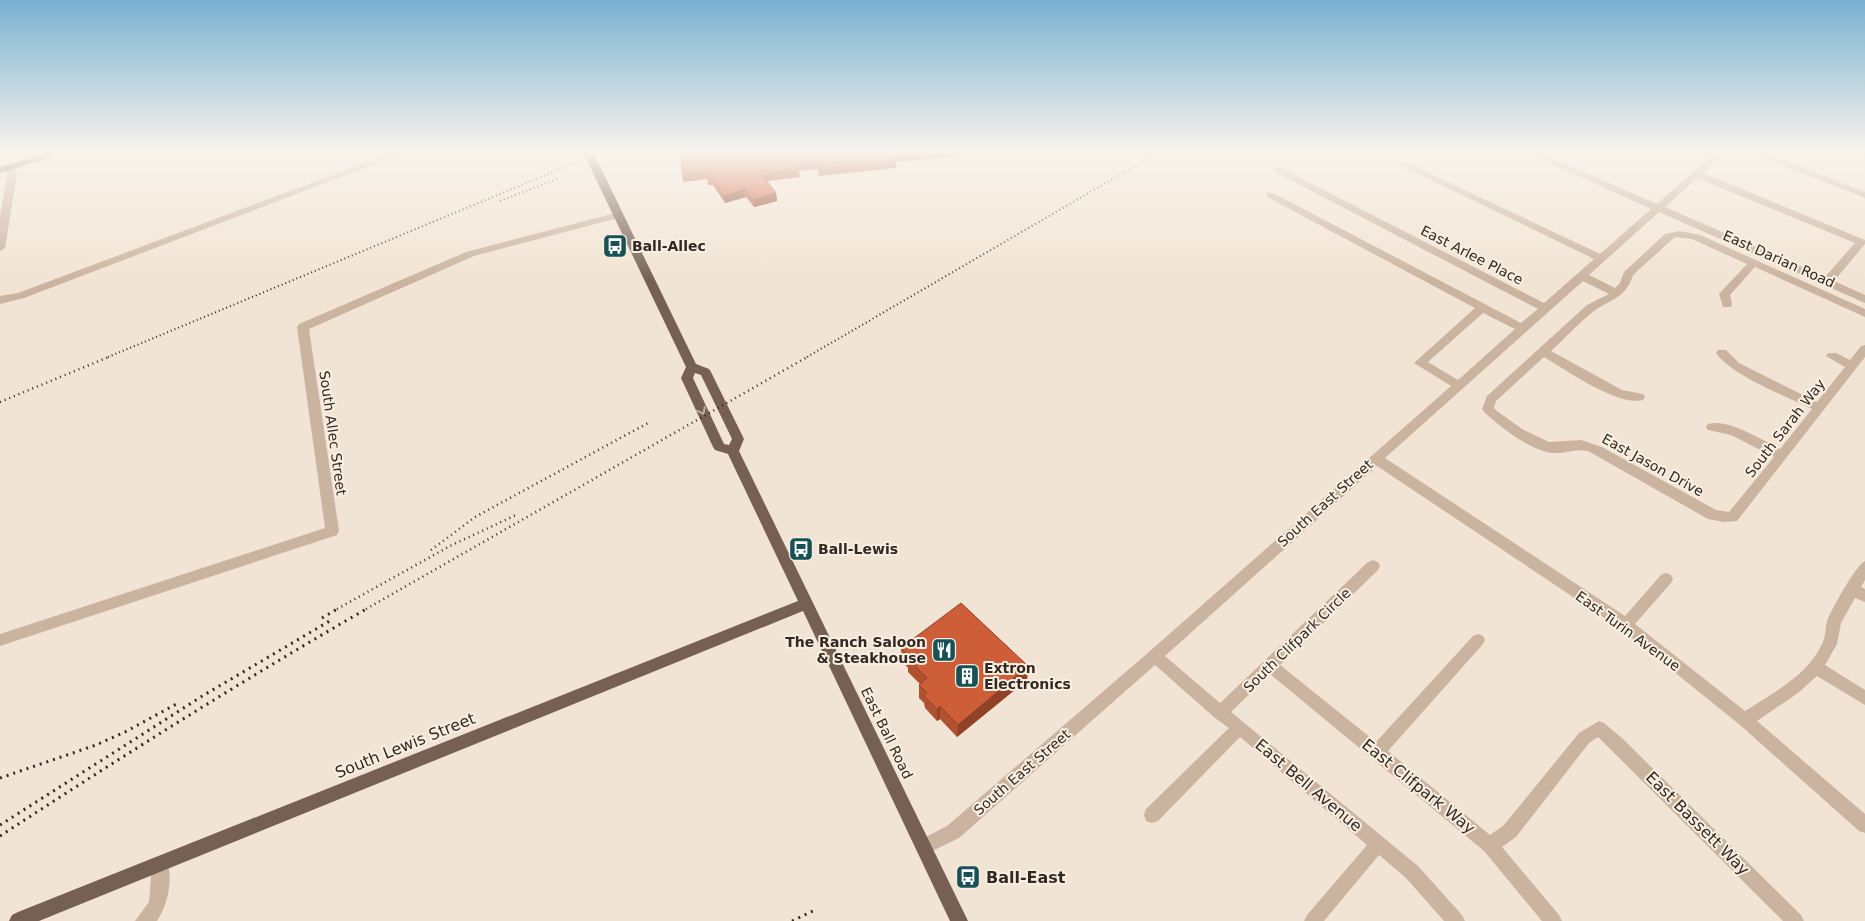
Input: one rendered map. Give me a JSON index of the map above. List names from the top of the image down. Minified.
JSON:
{"streets":{"main road":["East Ball Road","South Lewis Street"],"street":["East Arlee Place","East Darian Road","South Sarah Way","South Allec Street","East Jason Drive","South East Street","East Turin Avenue","South Clifpark Circle","East Bell Avenue","East Clifpark Way","East Bassett Way"]},"crossings":[["East Arlee Place","South East Street"],["South Sarah Way","East Jason Drive"],["South Allec Street","East Ball Road"],["South East Street","East Turin Avenue"],["South East Street","East Ball Road"],["South East Street","East Bell Avenue"],["South Clifpark Circle","East Bell Avenue"],["South Clifpark Circle","East Clifpark Way"],["East Ball Road","South Lewis Street"],["East Clifpark Way","East Bassett Way"]],"places":{"bus stop":["Ball-Allec","Ball-Lewis","Ball-East"],"restaurant":["The Ranch Saloon & Steakhouse"],"building":["Extron Electronics"]}}
